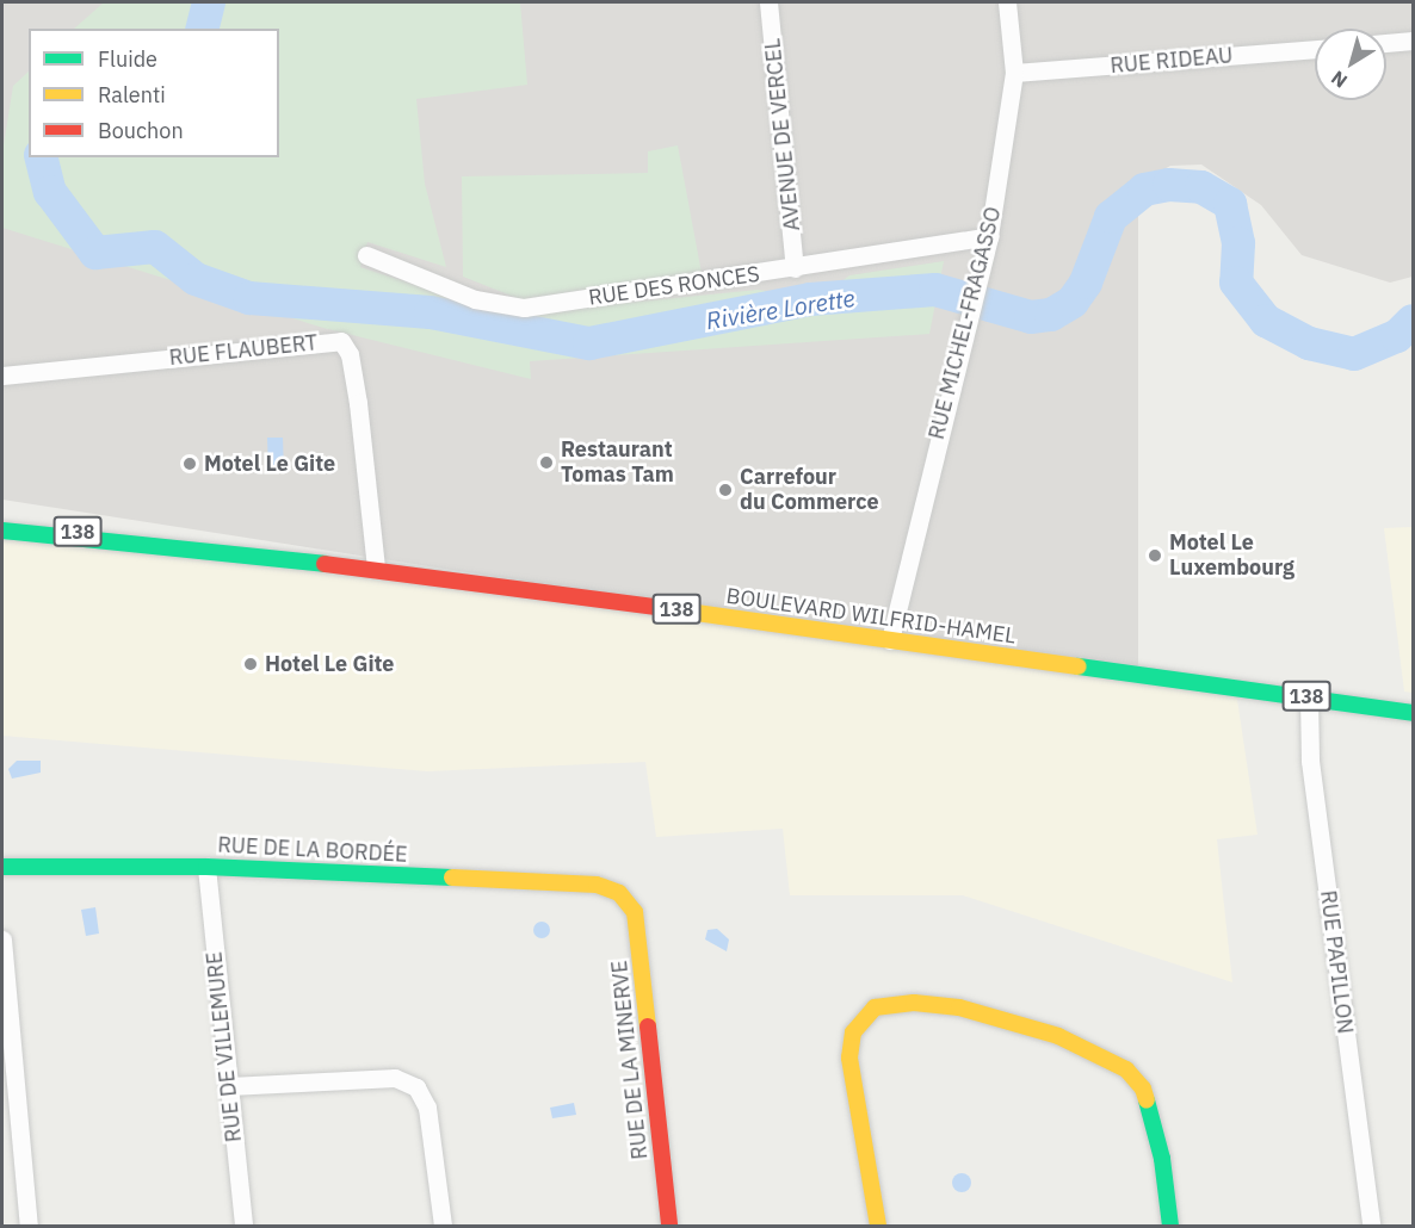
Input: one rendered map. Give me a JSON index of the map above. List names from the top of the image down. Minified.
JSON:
{"streets":{"street":["RUE RIDEAU","AVENUE DE VERCEL","RUE DES RONCES","RUE MICHEL-FRAGASSO","RUE FLAUBERT","138","BOULEVARD WILFRID-HAMEL","RUE DE LA BORDÉE","RUE PAPILLON","RUE DE VILLEMURE","RUE DE LA MINERVE"]},"crossings":[["RUE RIDEAU","RUE MICHEL-FRAGASSO"],["AVENUE DE VERCEL","RUE DES RONCES"],["RUE DES RONCES","RUE MICHEL-FRAGASSO"],["RUE MICHEL-FRAGASSO","BOULEVARD WILFRID-HAMEL"],["RUE FLAUBERT","BOULEVARD WILFRID-HAMEL"],["BOULEVARD WILFRID-HAMEL","RUE PAPILLON"],["RUE DE LA BORDÉE","RUE DE VILLEMURE"],["RUE DE LA BORDÉE","RUE DE LA MINERVE"]],"water":["Rivière Lorette"],"places":["Restaurant Tomas Tam","Motel Le Gite","Carrefour du Commerce","Motel Le Luxembourg","Hotel Le Gite"],"legend":["Fluide","Ralenti","Bouchon"],"north":"bottom left"}
